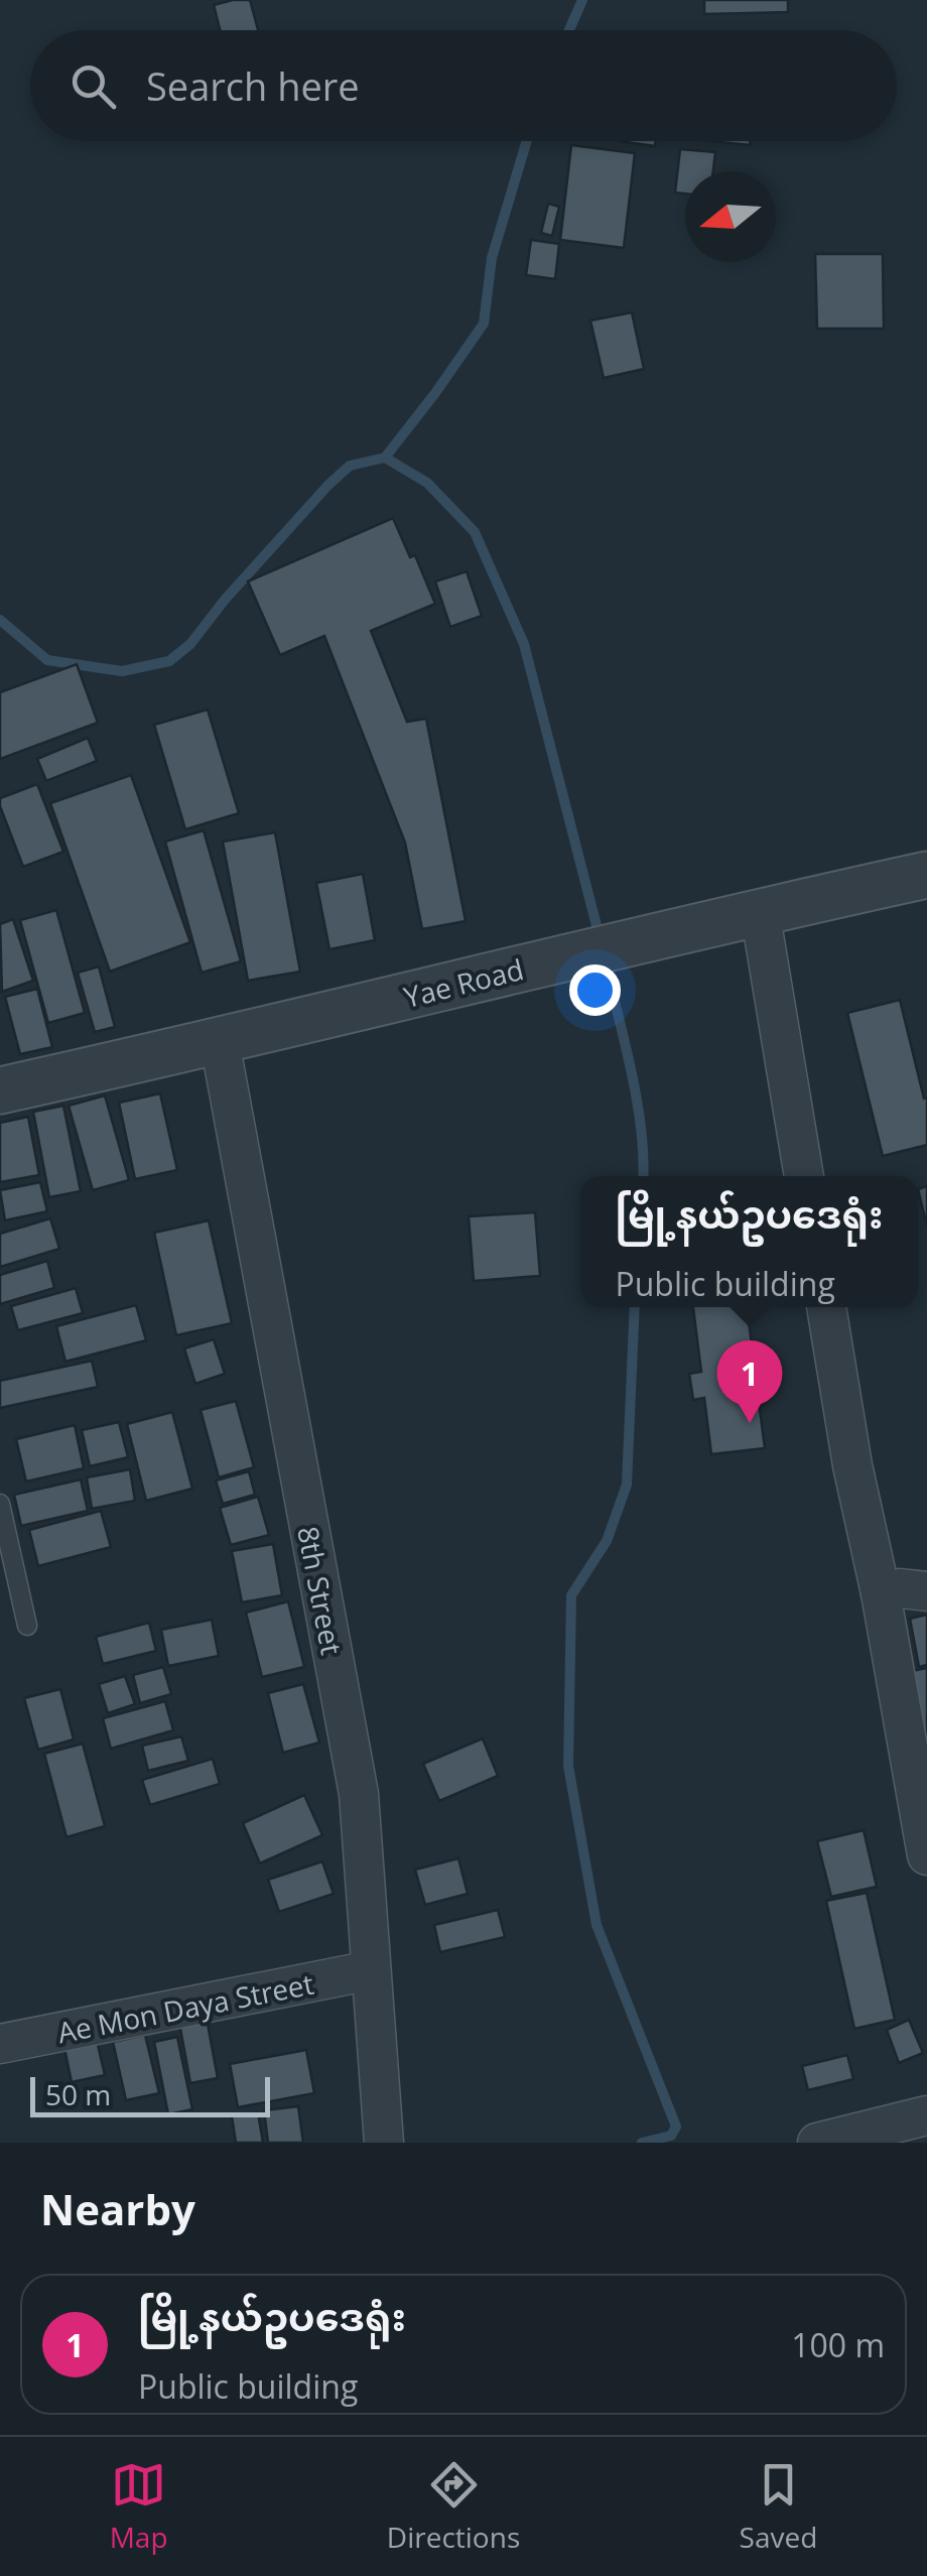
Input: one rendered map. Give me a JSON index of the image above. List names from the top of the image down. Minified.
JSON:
{"streets":{"street":["Yae Road","8th Street","Ae Mon Daya Street"]},"crossings":[["Yae Road","8th Street"],["8th Street","Ae Mon Daya Street"]],"scale_bar":"50 m","north":"left","page":{"search":"Search here","popup":["မြို့နယ်ဥပဒေရုံး","Public building"],"pins":"1","scale":"50 m","heading":"Nearby","list":[{"mark":"1","name":"မြို့နယ်ဥပဒေရုံး","note":"Public building","value":"100 m"}],"nav":["Map","Directions","Saved"]}}
